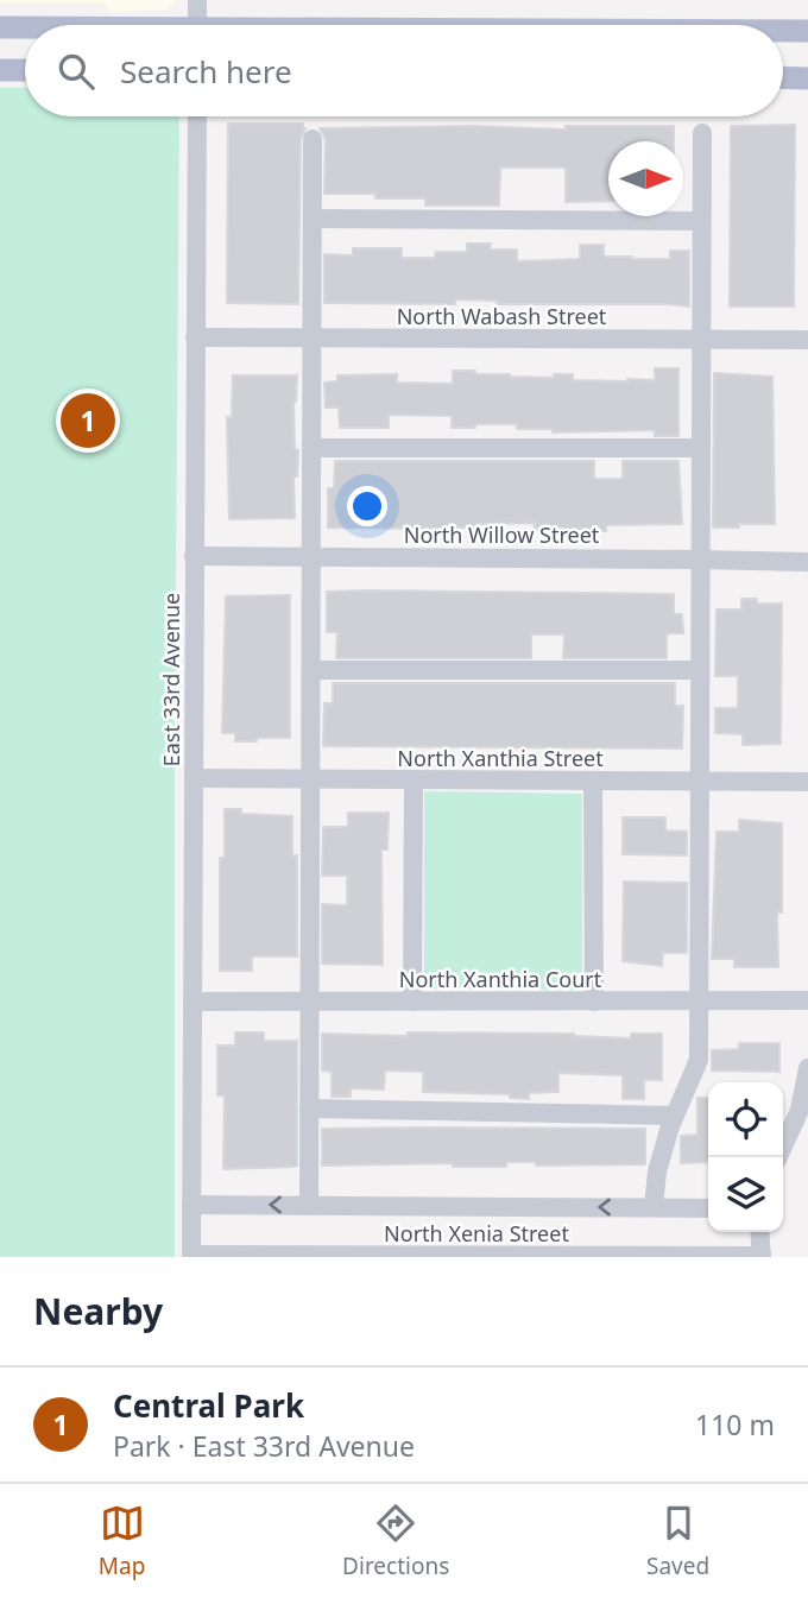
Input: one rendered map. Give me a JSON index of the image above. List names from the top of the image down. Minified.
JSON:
{"streets":{"street":["North Wabash Street","North Willow Street","East 33rd Avenue","North Xanthia Street","North Xanthia Court","North Xenia Street"]},"crossings":[["North Wabash Street","East 33rd Avenue"],["North Willow Street","East 33rd Avenue"],["East 33rd Avenue","North Xanthia Street"],["East 33rd Avenue","North Xanthia Court"],["East 33rd Avenue","North Xenia Street"]],"north":"right","page":{"search":"Search here","pins":"1","heading":"Nearby","list":[{"mark":"1","name":"Central Park","note":"Park · East 33rd Avenue","value":"110 m"}],"nav":["Map","Directions","Saved"]}}
